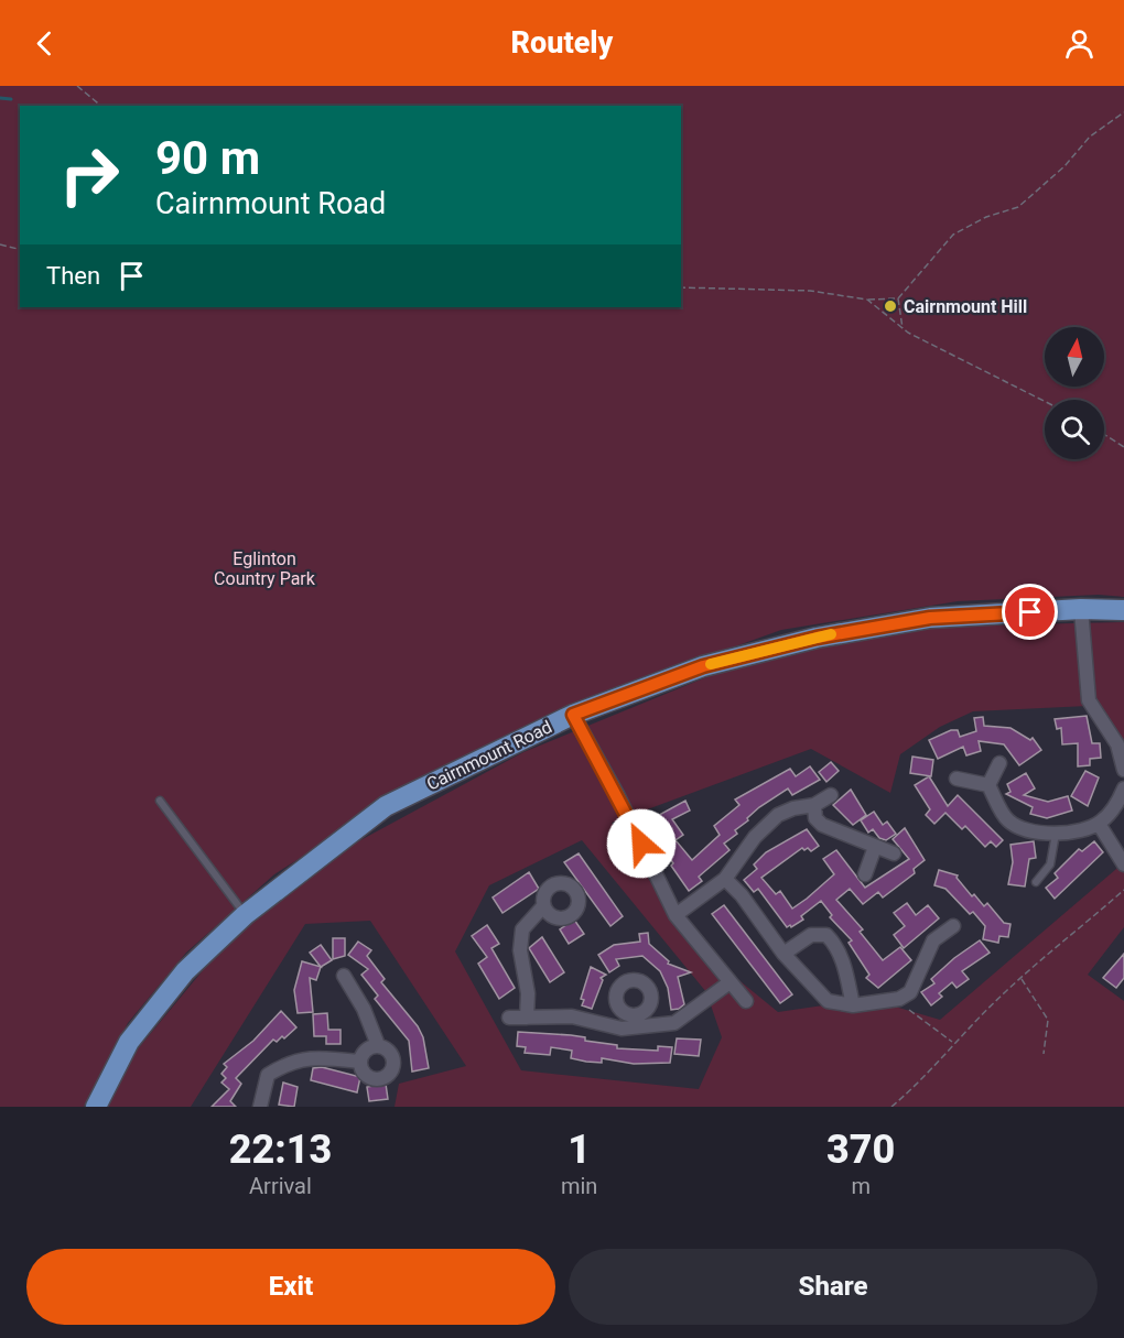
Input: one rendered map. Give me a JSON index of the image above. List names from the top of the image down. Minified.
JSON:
{"streets":{"main road":["Cairnmount Road"]},"parks":["Eglinton Country Park"],"places":["Cairnmount Hill"],"north":"top","page":{"header":"Routely","turn":["90 m","Cairnmount Road"],"then":"Then","eta":["22:13","Arrival","1","min","370","m"],"buttons":["Exit","Share"]}}
